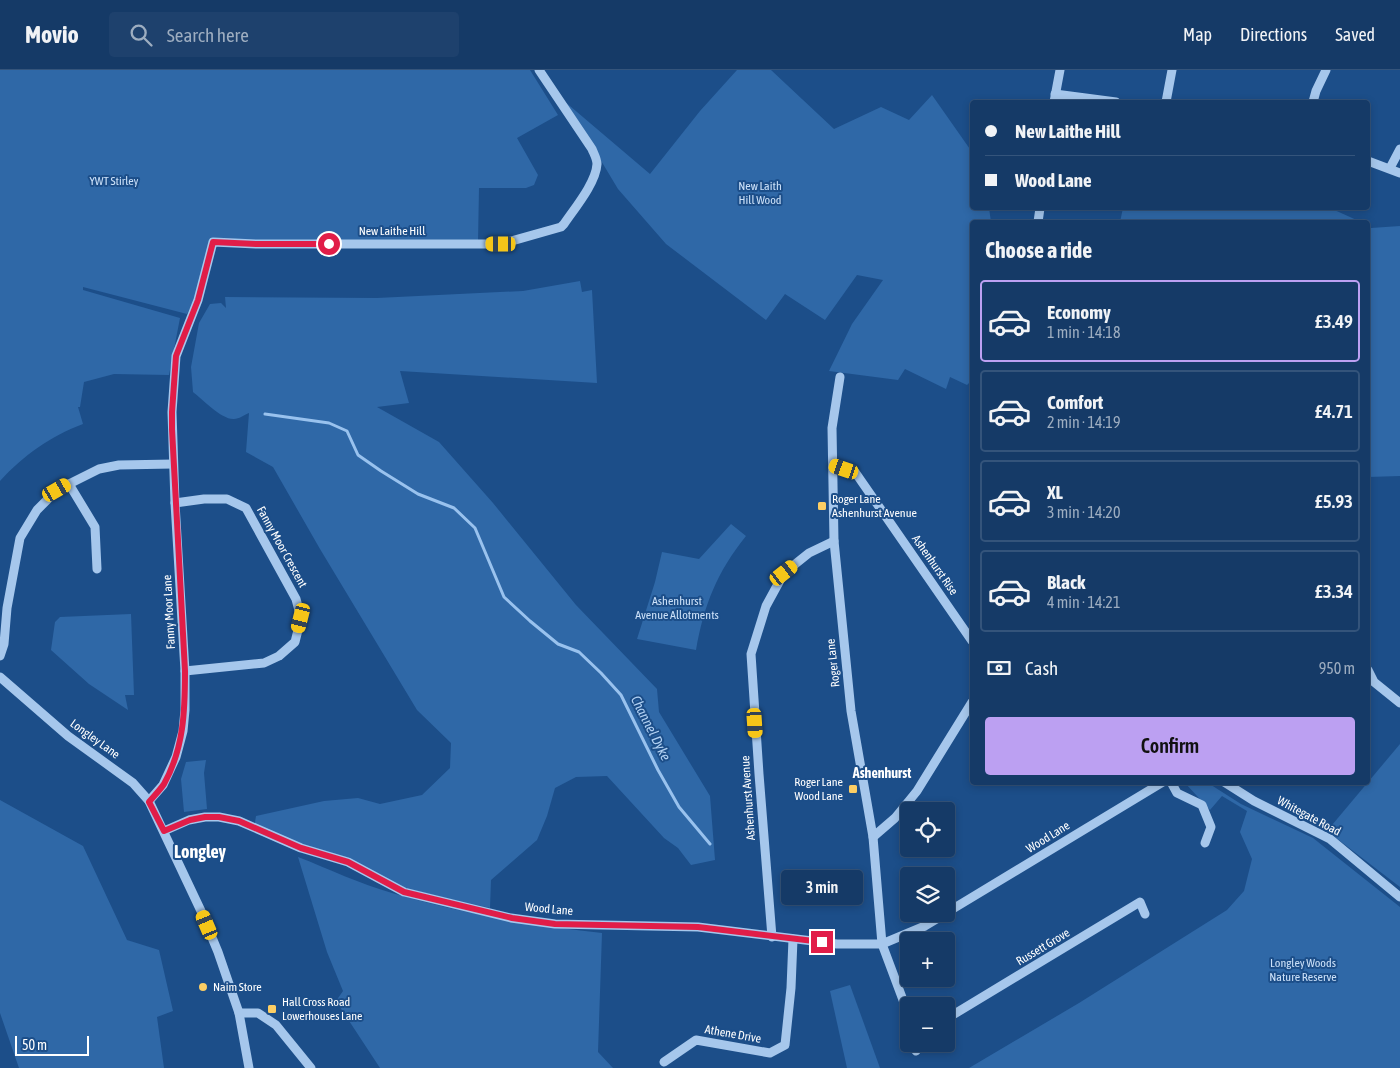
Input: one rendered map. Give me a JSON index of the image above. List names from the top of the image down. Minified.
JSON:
{"streets":{"street":["New Laithe Hill","Fanny Moor Crescent","Ashenhurst Rise","Fanny Moor Lane","Roger Lane","Longley Lane","Ashenhurst Avenue","Whitegate Road","Wood Lane","Russett Grove","Athene Drive"]},"crossings":[["New Laithe Hill","Fanny Moor Lane"],["Fanny Moor Crescent","Fanny Moor Lane"],["Ashenhurst Rise","Roger Lane"],["Fanny Moor Lane","Longley Lane"],["Roger Lane","Ashenhurst Avenue"],["Roger Lane","Wood Lane"],["Longley Lane","Wood Lane"],["Ashenhurst Avenue","Wood Lane"],["Wood Lane","Athene Drive"]],"districts":["Ashenhurst","Longley"],"water":["Channel Dyke"],"parks":["YWT Stirley","New Laith Hill Wood","Ashenhurst Avenue Allotments","Longley Woods Nature Reserve"],"places":{"transit":["Roger Lane Ashenhurst Avenue","Roger Lane Wood Lane","Hall Cross Road Lowerhouses Lane"],"other":["Naim Store"]},"scale_bar":"50 m","page":{"header":"Movio","search":"Search here","nav":["Map","Directions","Saved"],"banner":["New Laithe Hill","Wood Lane"],"heading":"Choose a ride","list":[{"name":"Economy","note":"1 min · 14:18","value":"£3.49"},{"name":"Comfort","note":"2 min · 14:19","value":"£4.71"},{"name":"XL","note":"3 min · 14:20","value":"£5.93"},{"name":"Black","note":"4 min · 14:21","value":"£3.34"}],"pay":["Cash","950 m"],"buttons":"Confirm","map_buttons":["+","−"],"bubble":"3 min","scale":"50 m"}}
